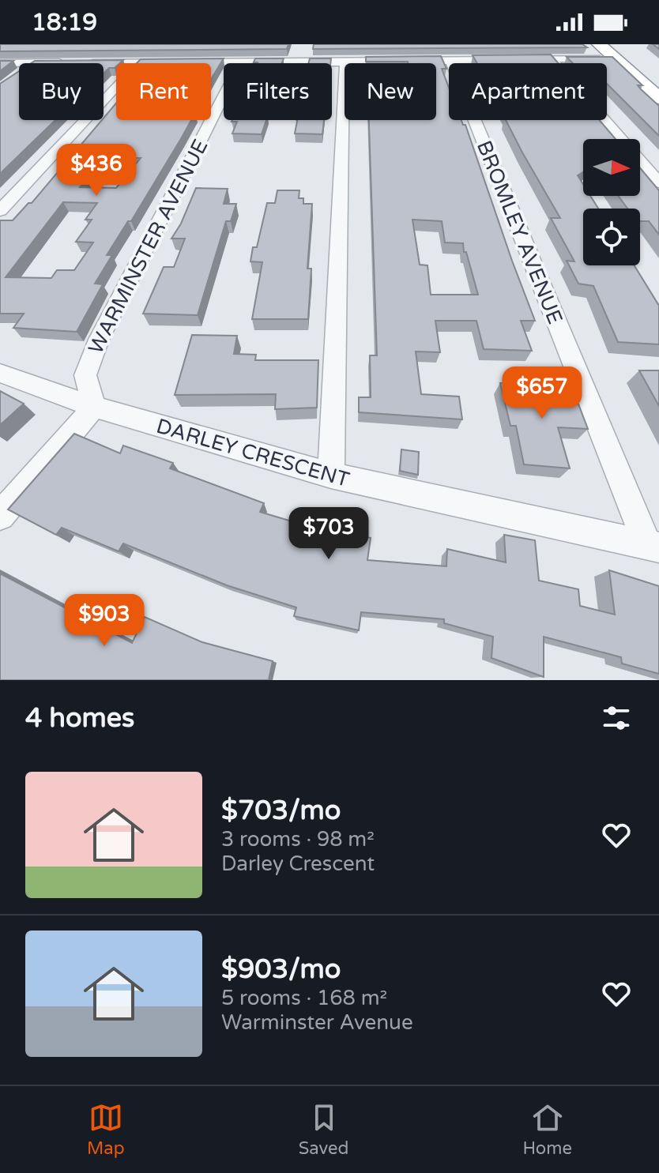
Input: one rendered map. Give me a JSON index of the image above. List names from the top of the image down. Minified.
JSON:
{"streets":{"street":["BROMLEY AVENUE","WARMINSTER AVENUE","DARLEY CRESCENT"]},"crossings":[["BROMLEY AVENUE","DARLEY CRESCENT"],["WARMINSTER AVENUE","DARLEY CRESCENT"]],"north":"right","page":{"status":"18:19","chip":["Buy","Rent","Filters","New","Apartment"],"price":["$436","$657","$703","$903"],"heading":"4 homes","list":[{"name":"$703/mo","note":"3 rooms · 98 m² · Darley Crescent"},{"name":"$903/mo","note":"5 rooms · 168 m² · Warminster Avenue"}],"tabs":["Map","Saved","Home"]}}
